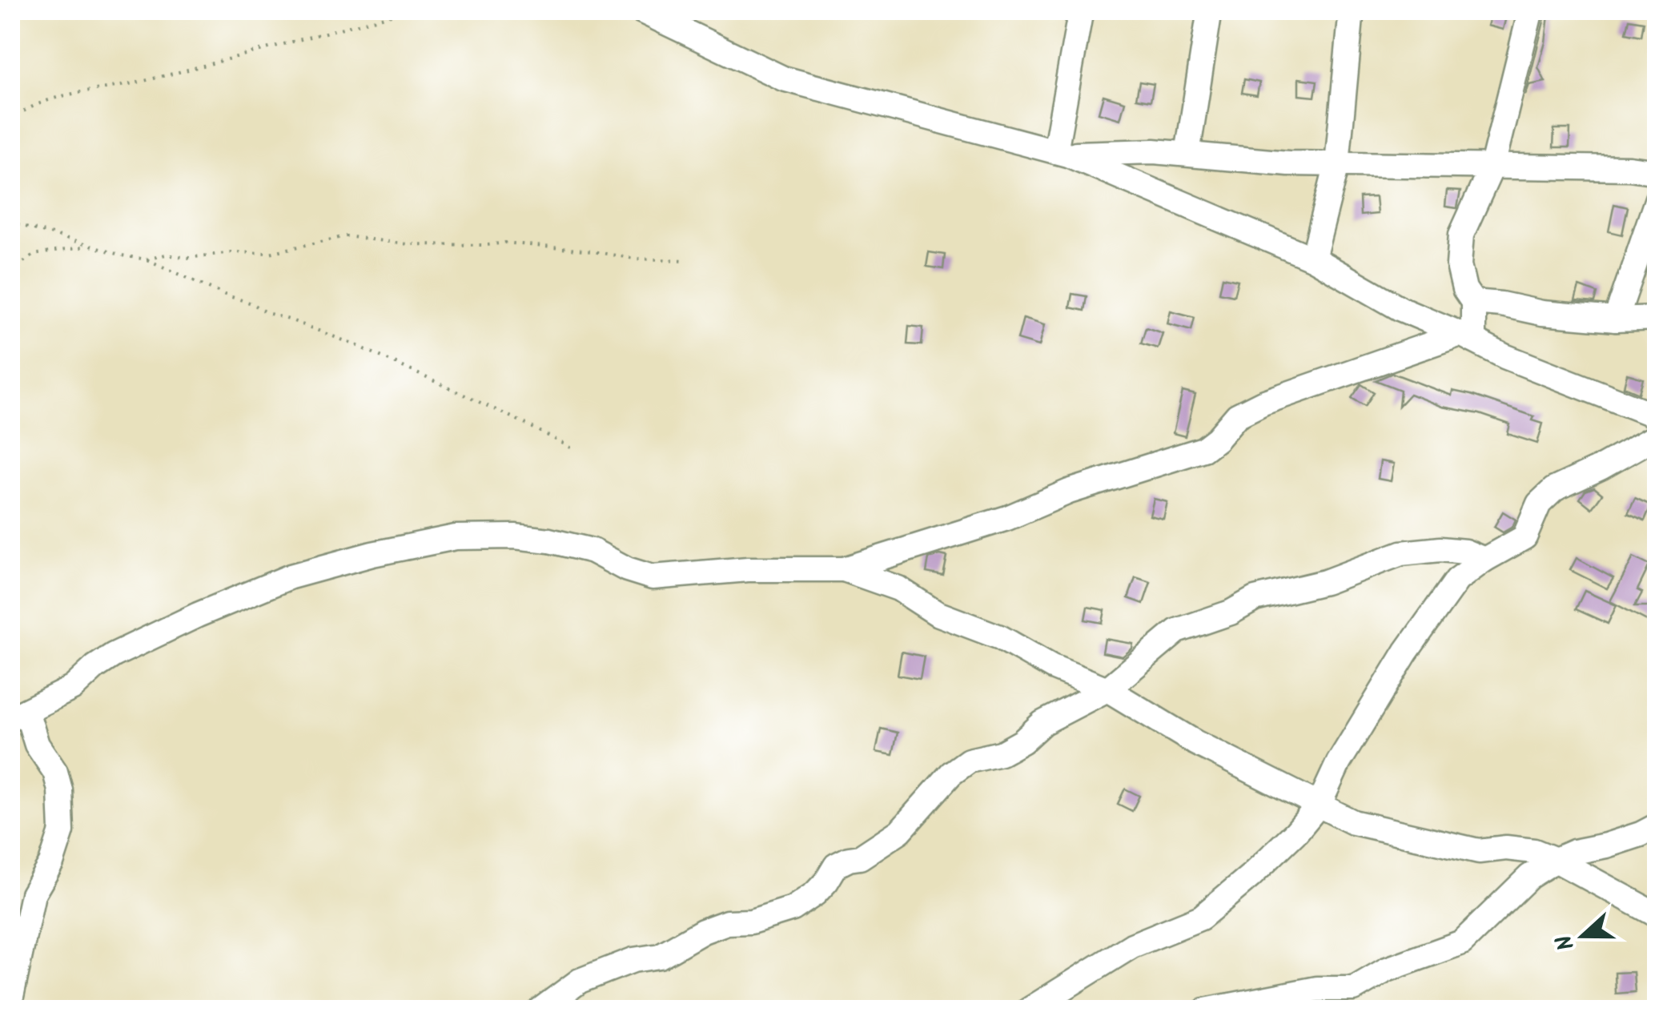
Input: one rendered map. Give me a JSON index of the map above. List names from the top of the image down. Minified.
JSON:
{"north":"left"}
